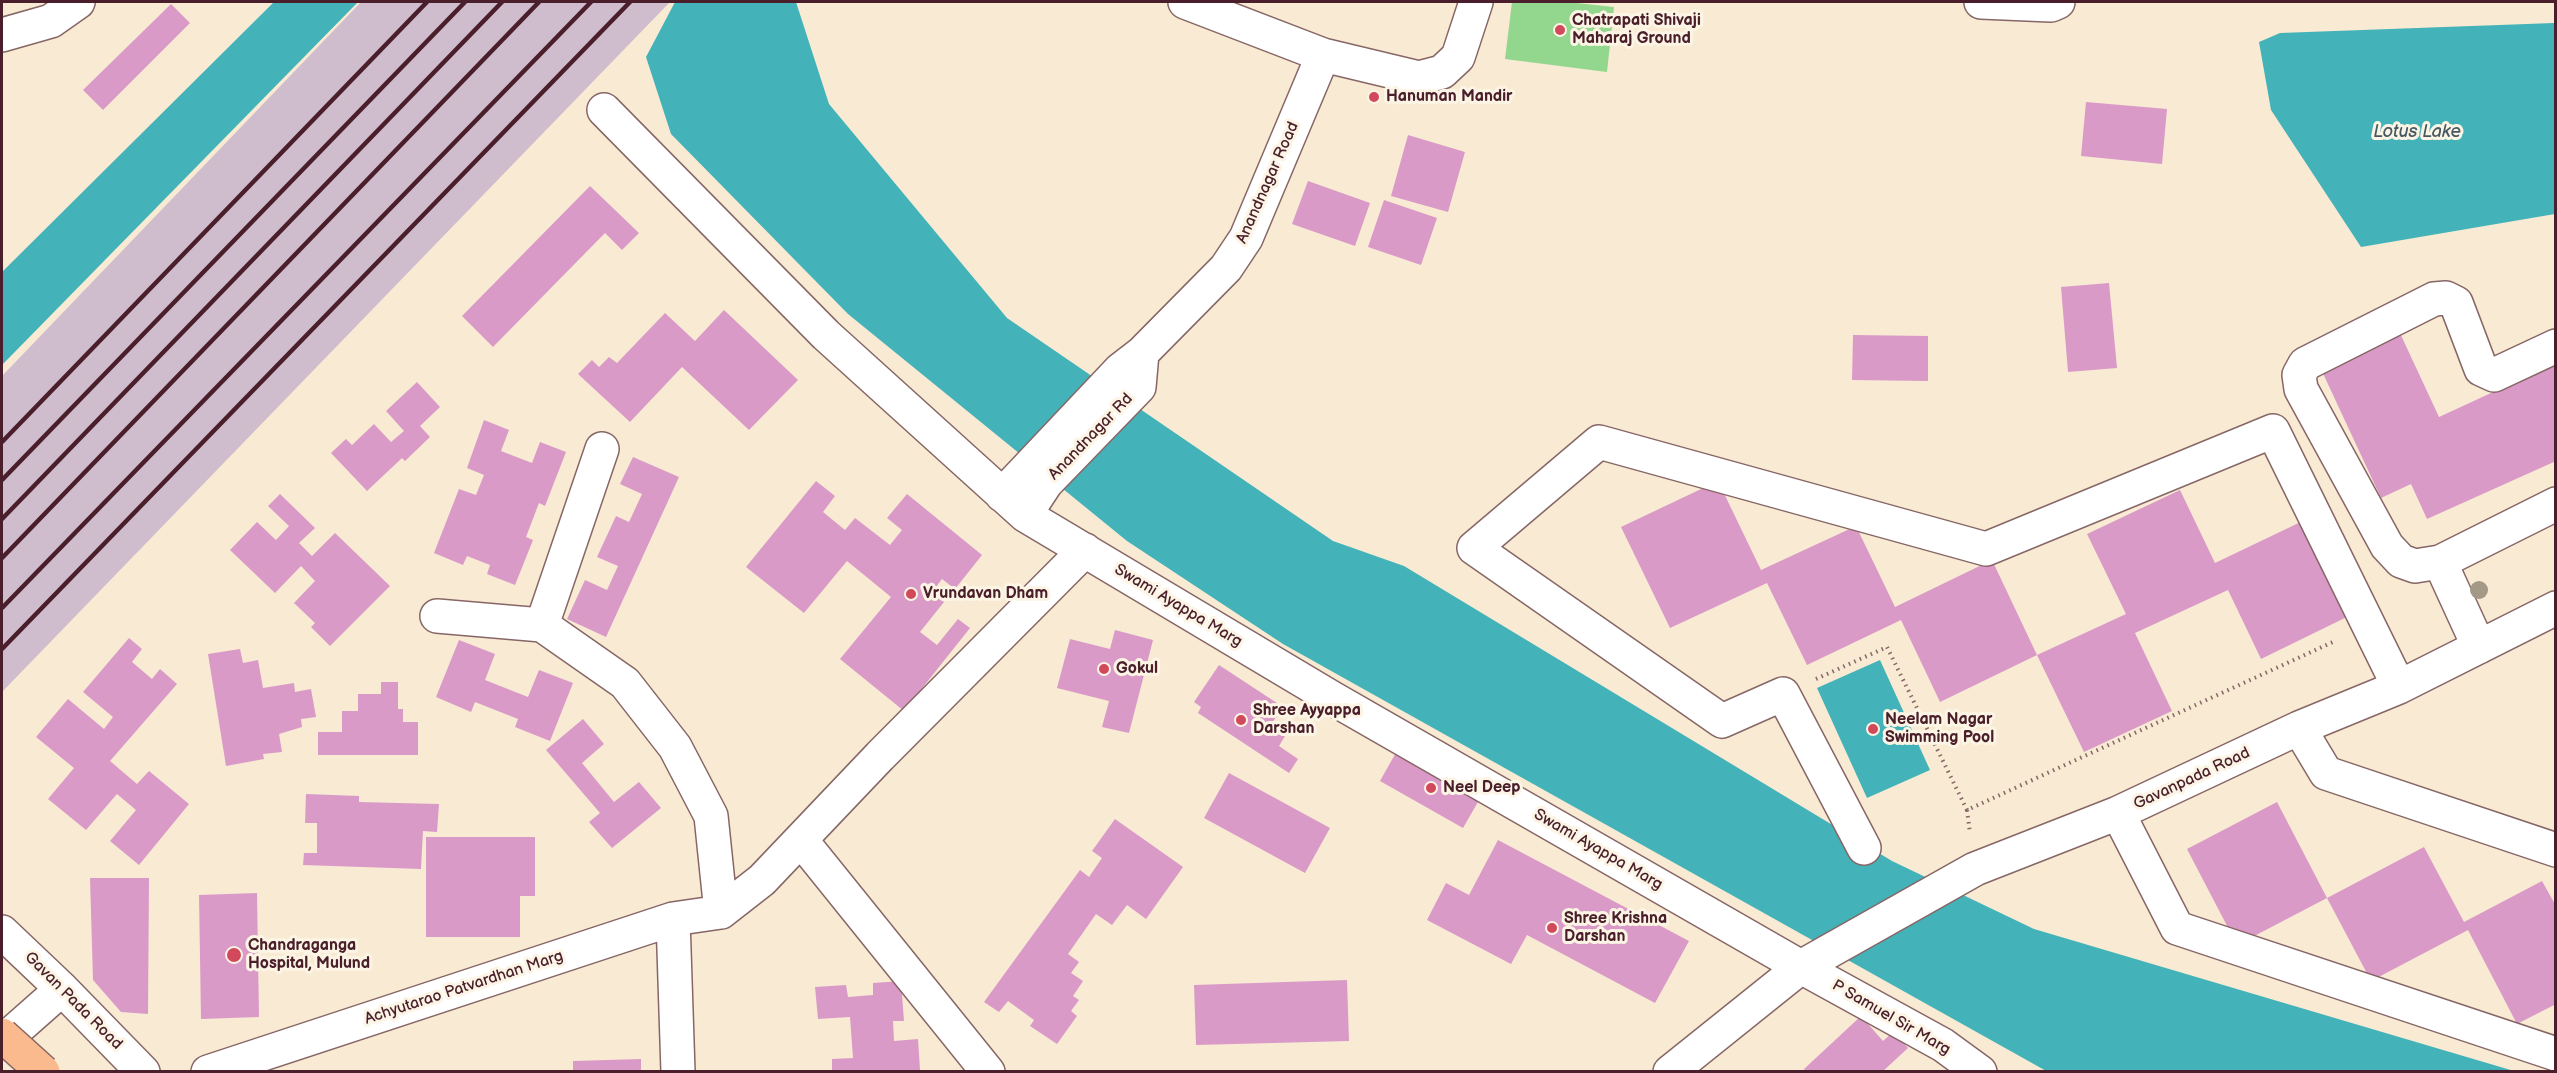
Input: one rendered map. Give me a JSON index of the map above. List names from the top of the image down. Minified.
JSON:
{"streets":{"street":["Anandnagar Road","Anandnagar Rd","Swami Ayappa Marg","Gavanpada Road","Achyutarao Patvardhan Marg","Gavan Pada Road","P Samuel Sir Marg"]},"crossings":[["Anandnagar Road","Anandnagar Rd"],["Anandnagar Rd","Swami Ayappa Marg"],["Swami Ayappa Marg","Gavanpada Road"],["Swami Ayappa Marg","P Samuel Sir Marg"],["Gavanpada Road","P Samuel Sir Marg"]],"water":["Lotus Lake"],"places":["Chatrapati Shivaji Maharaj Ground","Hanuman Mandir","Vrundavan Dham","Gokul","Shree Ayyappa Darshan","Neelam Nagar Swimming Pool","Neel Deep","Shree Krishna Darshan","Chandraganga Hospital, Mulund"]}
